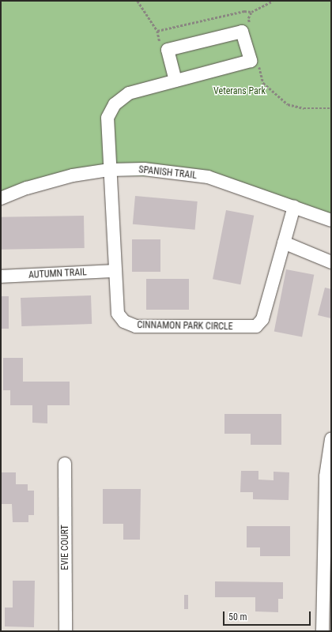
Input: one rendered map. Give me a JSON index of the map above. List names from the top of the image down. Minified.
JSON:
{"streets":{"street":["SPANISH TRAIL","AUTUMN TRAIL","CINNAMON PARK CIRCLE","EVIE COURT"]},"crossings":[["SPANISH TRAIL","CINNAMON PARK CIRCLE"],["AUTUMN TRAIL","CINNAMON PARK CIRCLE"]],"parks":["Veterans Park"],"scale_bar":"50 m"}
